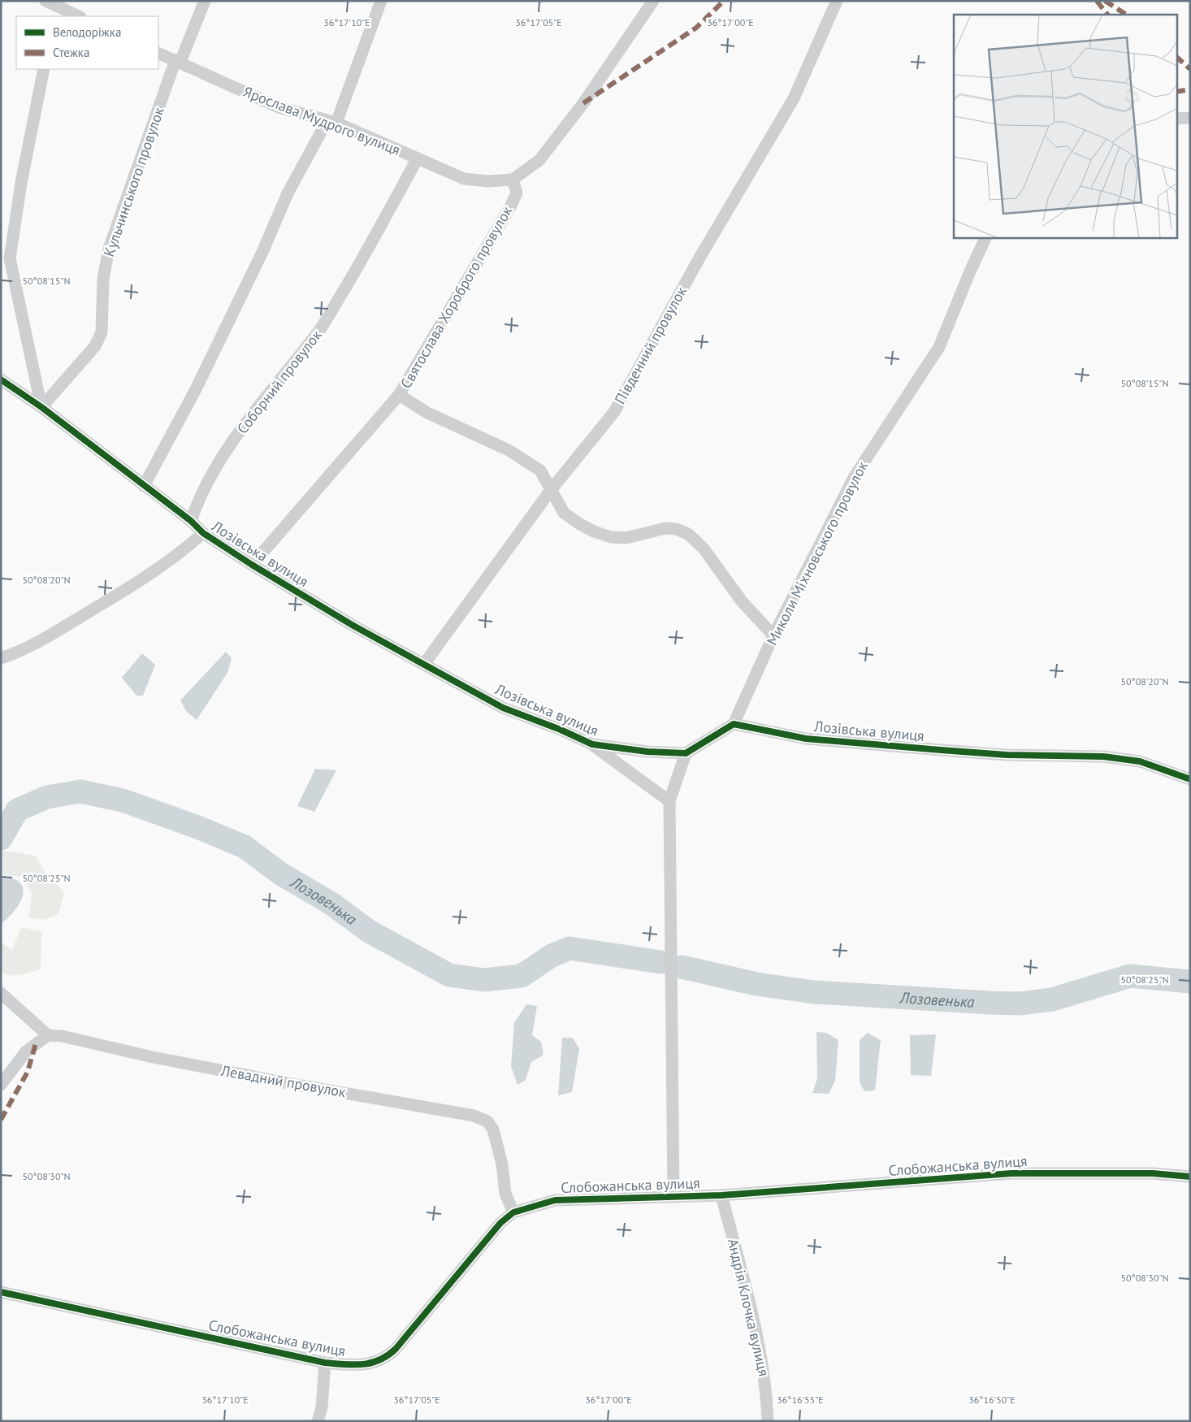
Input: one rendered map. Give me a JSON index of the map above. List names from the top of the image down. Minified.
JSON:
{"streets":{"street":["Ярослава Мудрого вулиця","Кульчинського провулок","Святослава Хороброго провулок","Південний провулок","Соборний провулок","Миколи Міхновського провулок","Лозівська вулиця","Левадний провулок","Слобожанська вулиця","Андрія Клочка вулиця"]},"crossings":[["Ярослава Мудрого вулиця","Кульчинського провулок"],["Ярослава Мудрого вулиця","Святослава Хороброго провулок"],["Ярослава Мудрого вулиця","Соборний провулок"],["Кульчинського провулок","Лозівська вулиця"],["Святослава Хороброго провулок","Лозівська вулиця"],["Південний провулок","Лозівська вулиця"],["Соборний провулок","Лозівська вулиця"],["Миколи Міхновського провулок","Лозівська вулиця"],["Левадний провулок","Слобожанська вулиця"],["Слобожанська вулиця","Андрія Клочка вулиця"]],"water":["Лозовенька"],"legend":["Велодоріжка","Стежка"],"coordinates":["36°17'10\"E","36°17'05\"E","36°17'00\"E","50°08'15\"N","50°08'20\"N","50°08'25\"N","50°08'30\"N","36°16'55\"E","36°16'50\"E"]}
